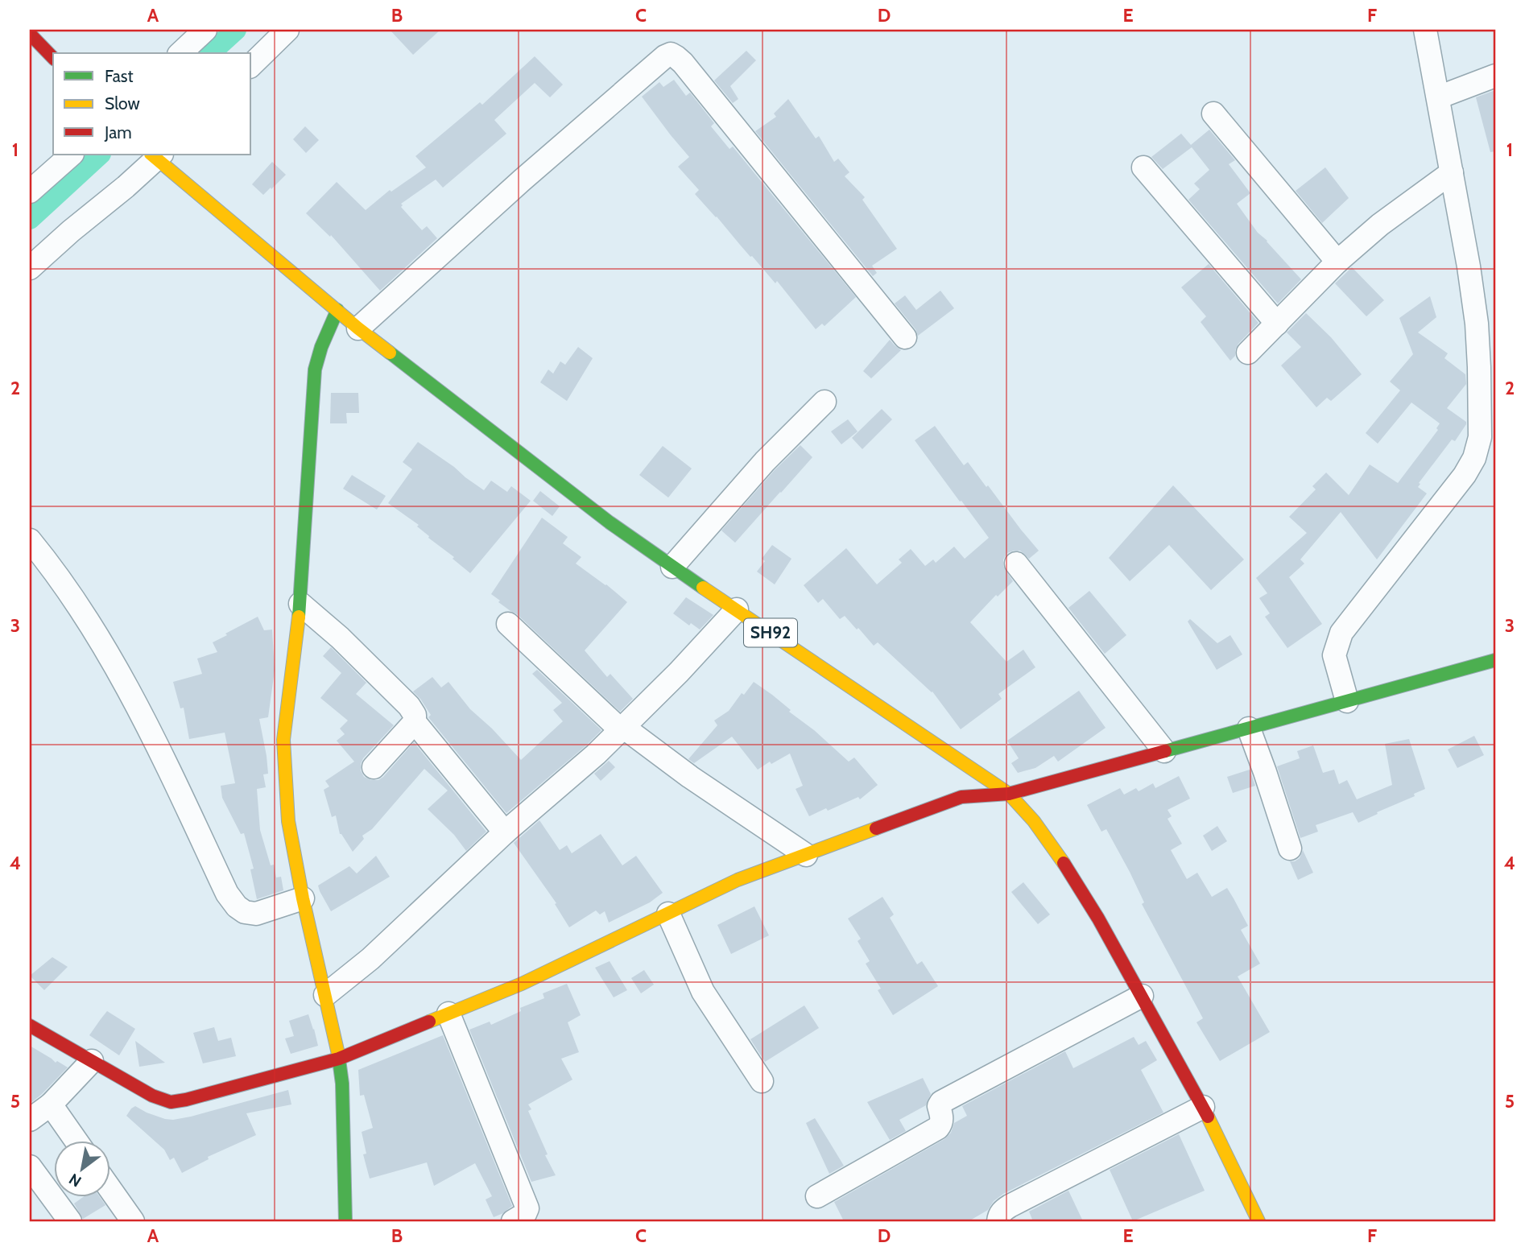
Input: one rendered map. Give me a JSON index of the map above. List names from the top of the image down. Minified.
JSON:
{"streets":{"street":["SH92"]},"legend":["Fast","Slow","Jam"],"north":"bottom left","grid":{"columns":["A","B","C","D","E","F"],"rows":["1","2","3","4","5"]}}
